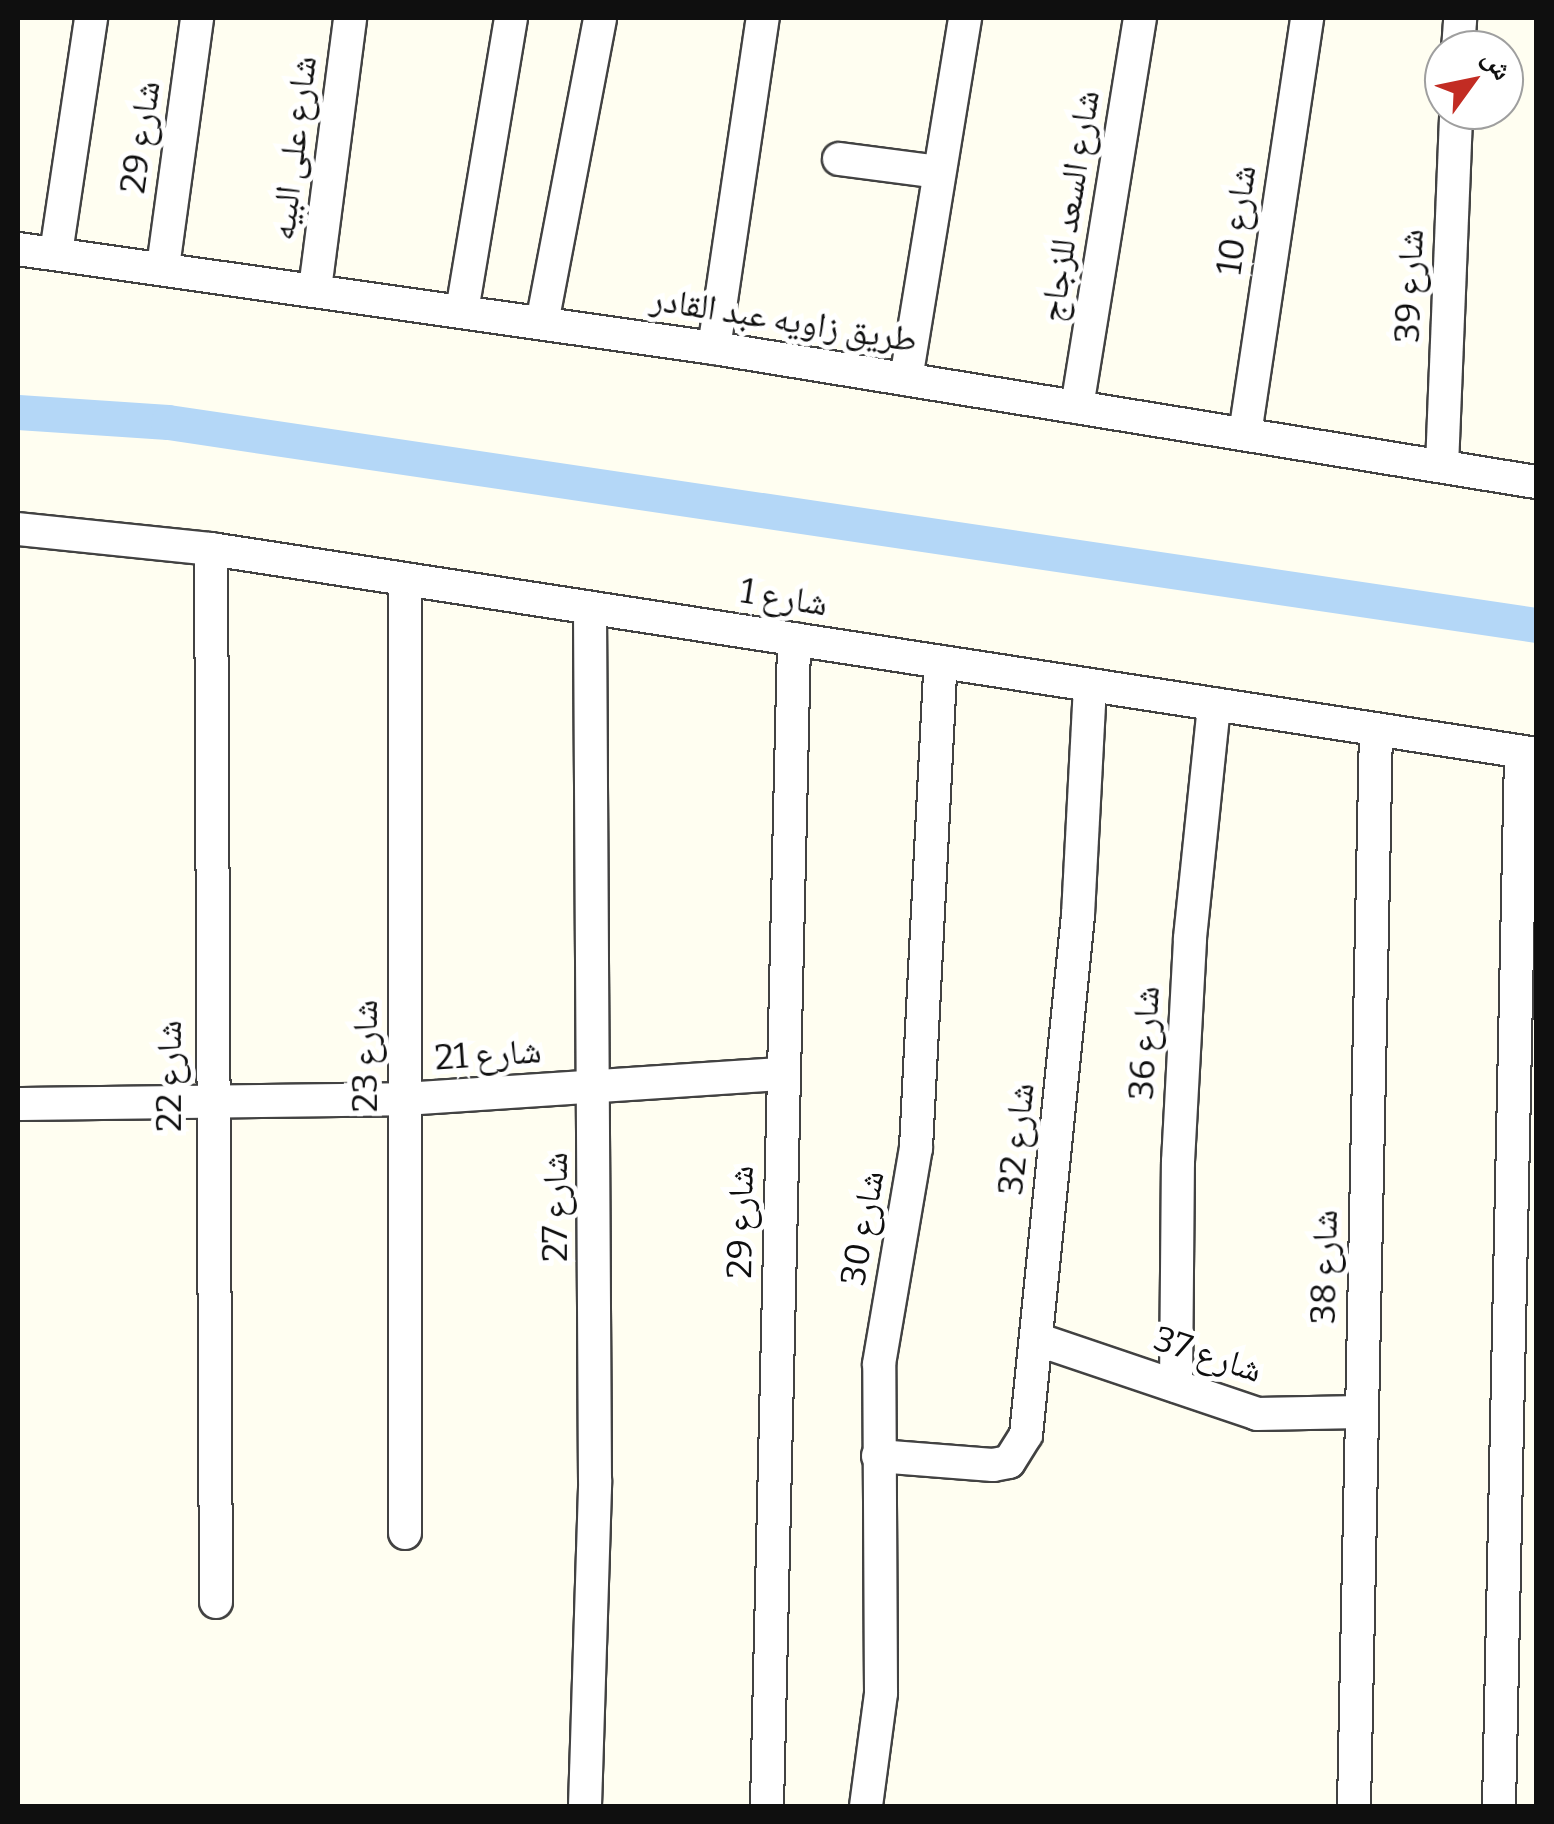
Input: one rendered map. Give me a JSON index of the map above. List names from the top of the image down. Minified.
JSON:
{"streets":{"street":["شارع 29","شارع على البيه","شارع السعد للزجاج","شارع 10","شارع 39","طريق زاويه عبد القادر","شارع 1","شارع 36","شارع 21","شارع 23","شارع 22","شارع 32","شارع 27","شارع 30","شارع 38","شارع 37"]},"crossings":[["شارع 29","طريق زاويه عبد القادر"],["شارع 29","شارع 1"],["شارع 29","شارع 21"],["شارع على البيه","طريق زاويه عبد القادر"],["شارع السعد للزجاج","طريق زاويه عبد القادر"],["شارع 10","طريق زاويه عبد القادر"],["شارع 39","طريق زاويه عبد القادر"],["شارع 1","شارع 36"],["شارع 1","شارع 23"],["شارع 1","شارع 22"],["شارع 1","شارع 32"],["شارع 1","شارع 27"],["شارع 1","شارع 30"],["شارع 1","شارع 38"],["شارع 36","شارع 37"],["شارع 21","شارع 23"],["شارع 21","شارع 22"],["شارع 21","شارع 27"],["شارع 32","شارع 30"],["شارع 32","شارع 37"],["شارع 38","شارع 37"]],"north":"top right"}
